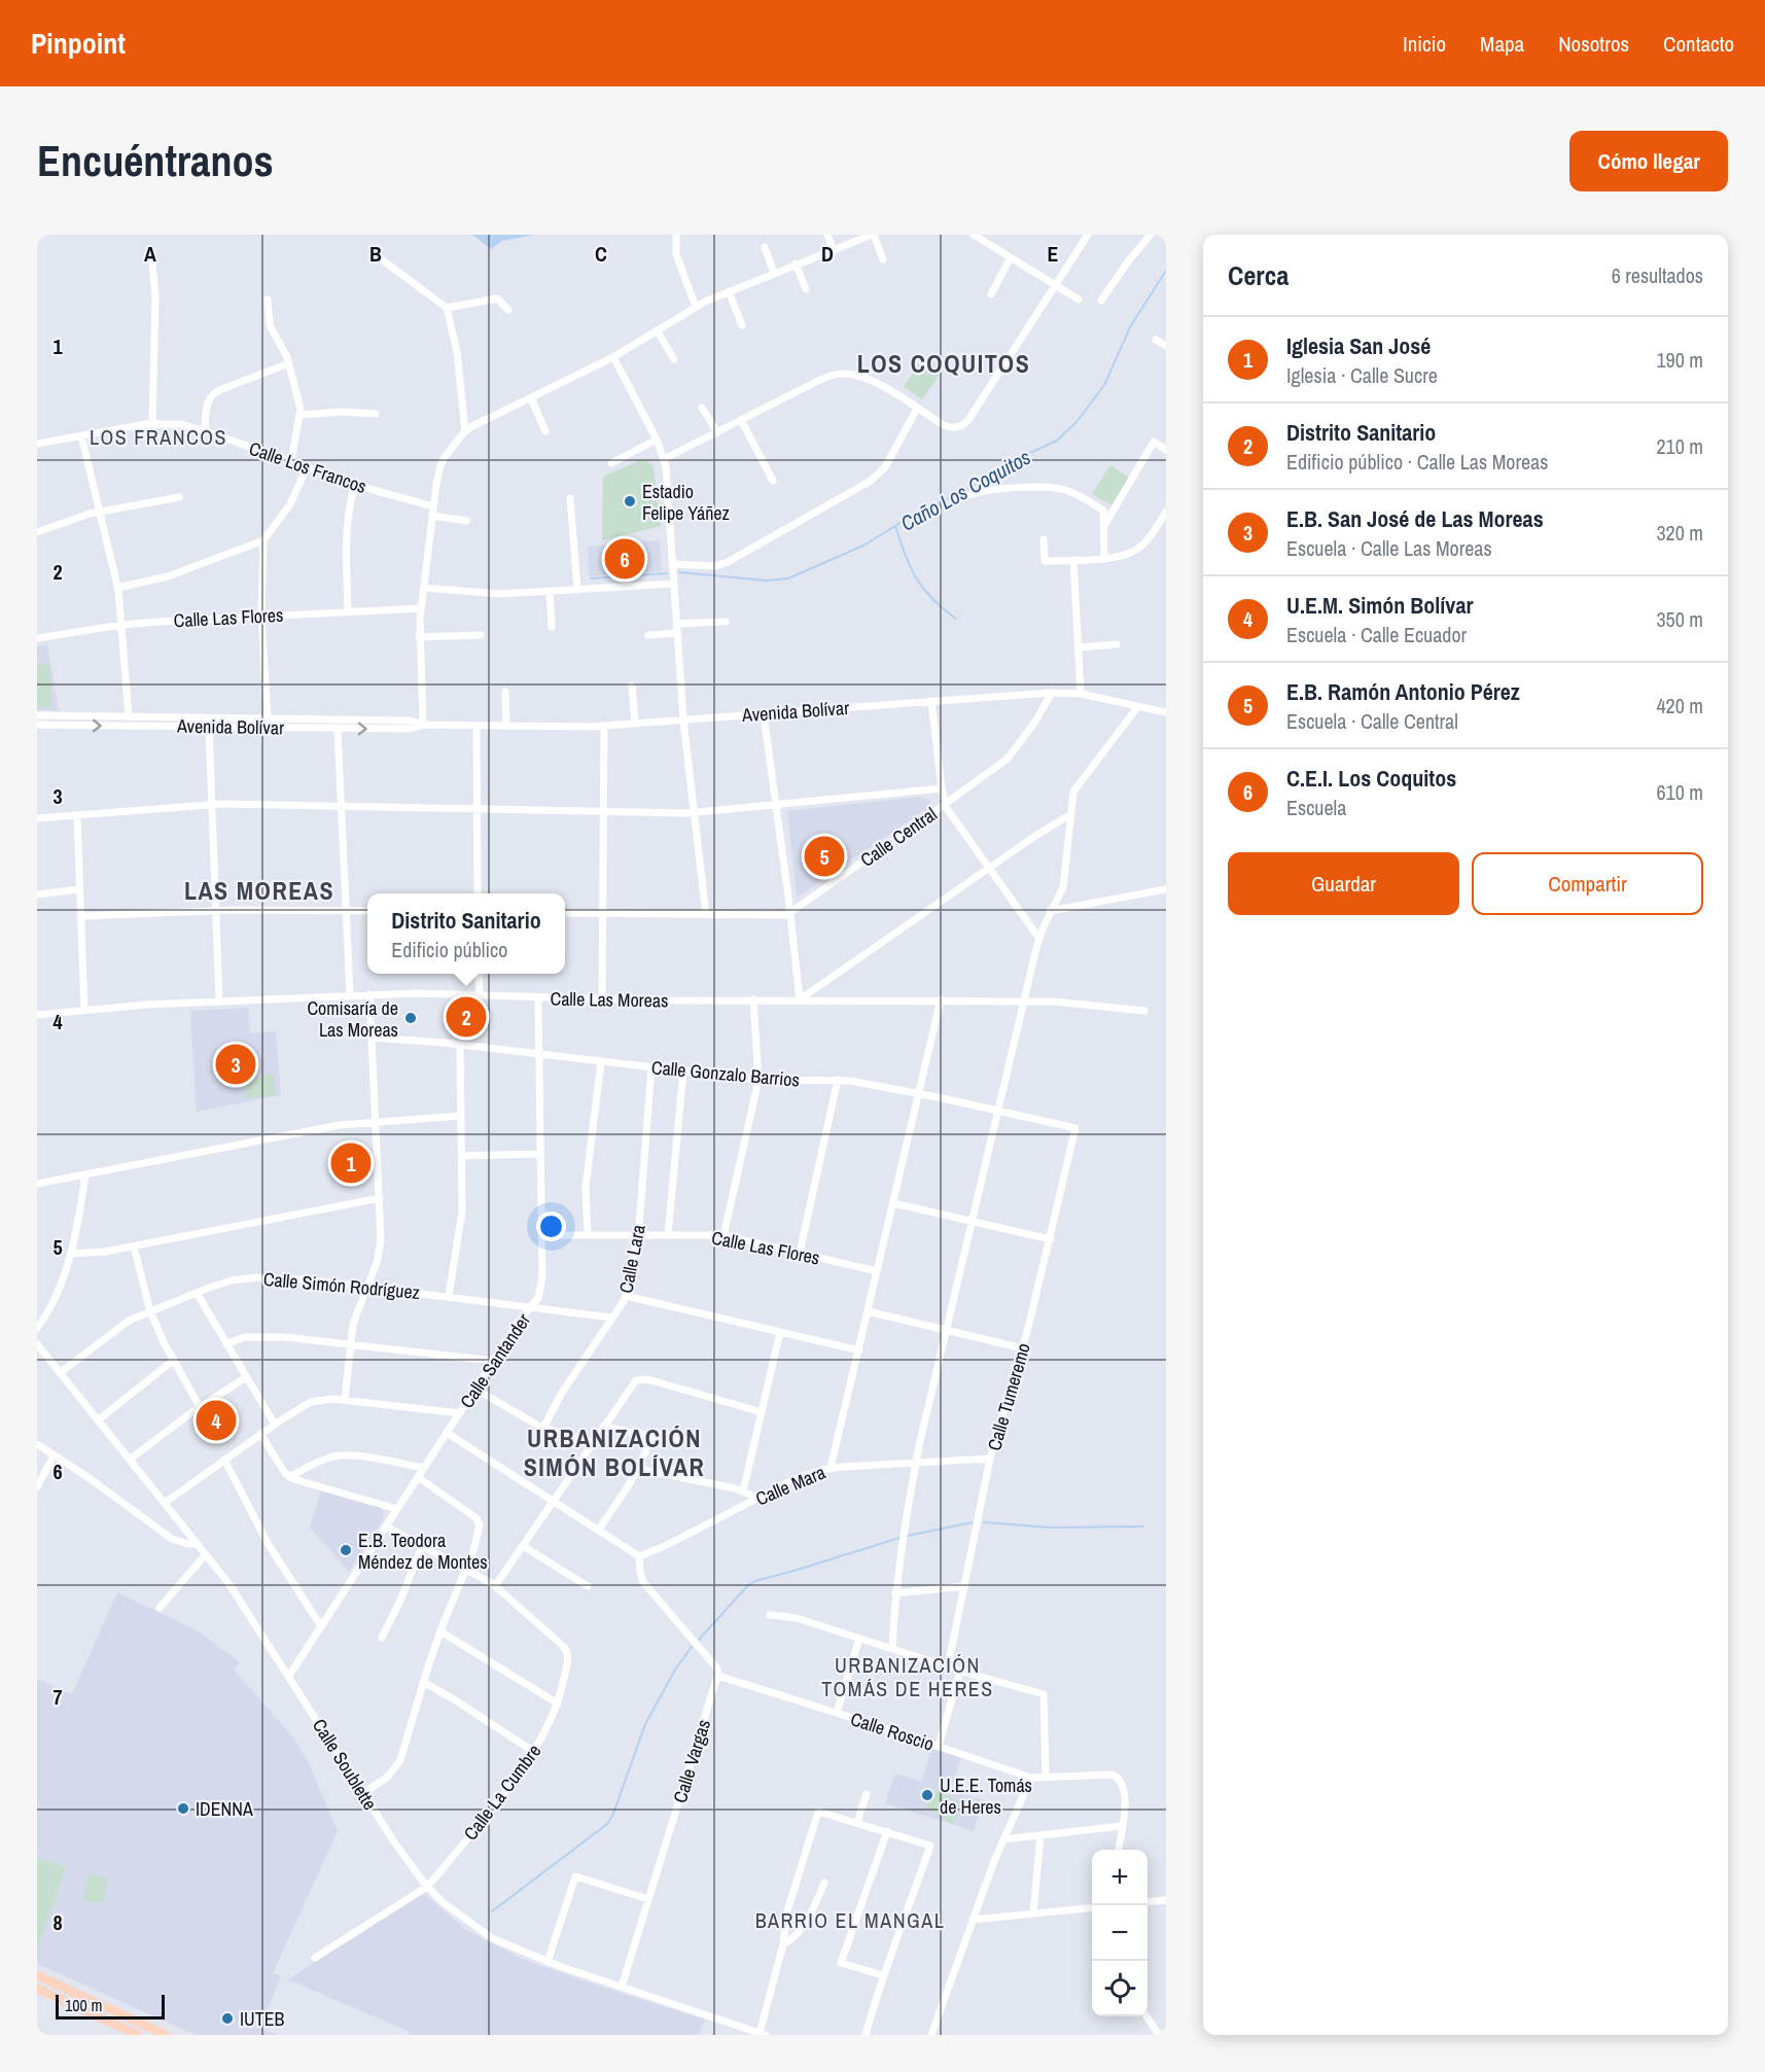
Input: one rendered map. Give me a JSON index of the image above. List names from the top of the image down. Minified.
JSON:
{"streets":{"street":["Calle Los Francos","Calle Las Flores","Avenida Bolívar","Calle Central","Calle Las Moreas","Calle Gonzalo Barrios","Calle Lara","Calle Simón Rodríguez","Calle Santander","Calle Tumeremo","Calle Mara","Calle Roscio","Calle Vargas","Calle Soublette","Calle La Cumbre"]},"crossings":[["Calle Las Flores","Calle Lara"],["Calle Las Flores","Calle Santander"],["Avenida Bolívar","Calle Central"],["Calle Las Moreas","Calle Santander"],["Calle Gonzalo Barrios","Calle Lara"],["Calle Gonzalo Barrios","Calle Santander"],["Calle Gonzalo Barrios","Calle Tumeremo"],["Calle Lara","Calle Simón Rodríguez"],["Calle Simón Rodríguez","Calle Santander"],["Calle Simón Rodríguez","Calle Soublette"],["Calle Santander","Calle Soublette"],["Calle Santander","Calle La Cumbre"],["Calle Tumeremo","Calle Mara"],["Calle Roscio","Calle Vargas"],["Calle Vargas","Calle Soublette"],["Calle Soublette","Calle La Cumbre"]],"districts":["LOS COQUITOS","LOS FRANCOS","LAS MOREAS","URBANIZACIÓN SIMÓN BOLÍVAR","URBANIZACIÓN TOMÁS DE HERES","BARRIO EL MANGAL"],"water":["Caño Los Coquitos"],"places":["Estadio Felipe Yáñez","Comisaría de Las Moreas","E.B. Teodora Méndez de Montes","U.E.E. Tomás de Heres","IDENNA","IUTEB"],"scale_bar":"100 m","page":{"header":"Pinpoint","nav":["Inicio","Mapa","Nosotros","Contacto"],"buttons":["Cómo llegar",["Guardar","Compartir"]],"title":"Encuéntranos","heading":["Cerca","6 resultados"],"list":[{"mark":"1","name":"Iglesia San José","note":"Iglesia · Calle Sucre","value":"190 m"},{"mark":"2","name":"Distrito Sanitario","note":"Edificio público · Calle Las Moreas","value":"210 m"},{"mark":"3","name":"E.B. San José de Las Moreas","note":"Escuela · Calle Las Moreas","value":"320 m"},{"mark":"4","name":"U.E.M. Simón Bolívar","note":"Escuela · Calle Ecuador","value":"350 m"},{"mark":"5","name":"E.B. Ramón Antonio Pérez","note":"Escuela · Calle Central","value":"420 m"},{"mark":"6","name":"C.E.I. Los Coquitos","note":"Escuela","value":"610 m"}],"pins":["6","5","2","3","1","4"],"popup":["Distrito Sanitario","Edificio público"],"map_buttons":["+","−"],"scale":"100 m"},"grid":{"columns":["A","B","C","D","E"],"rows":["1","2","3","4","5","6","7","8"]}}
